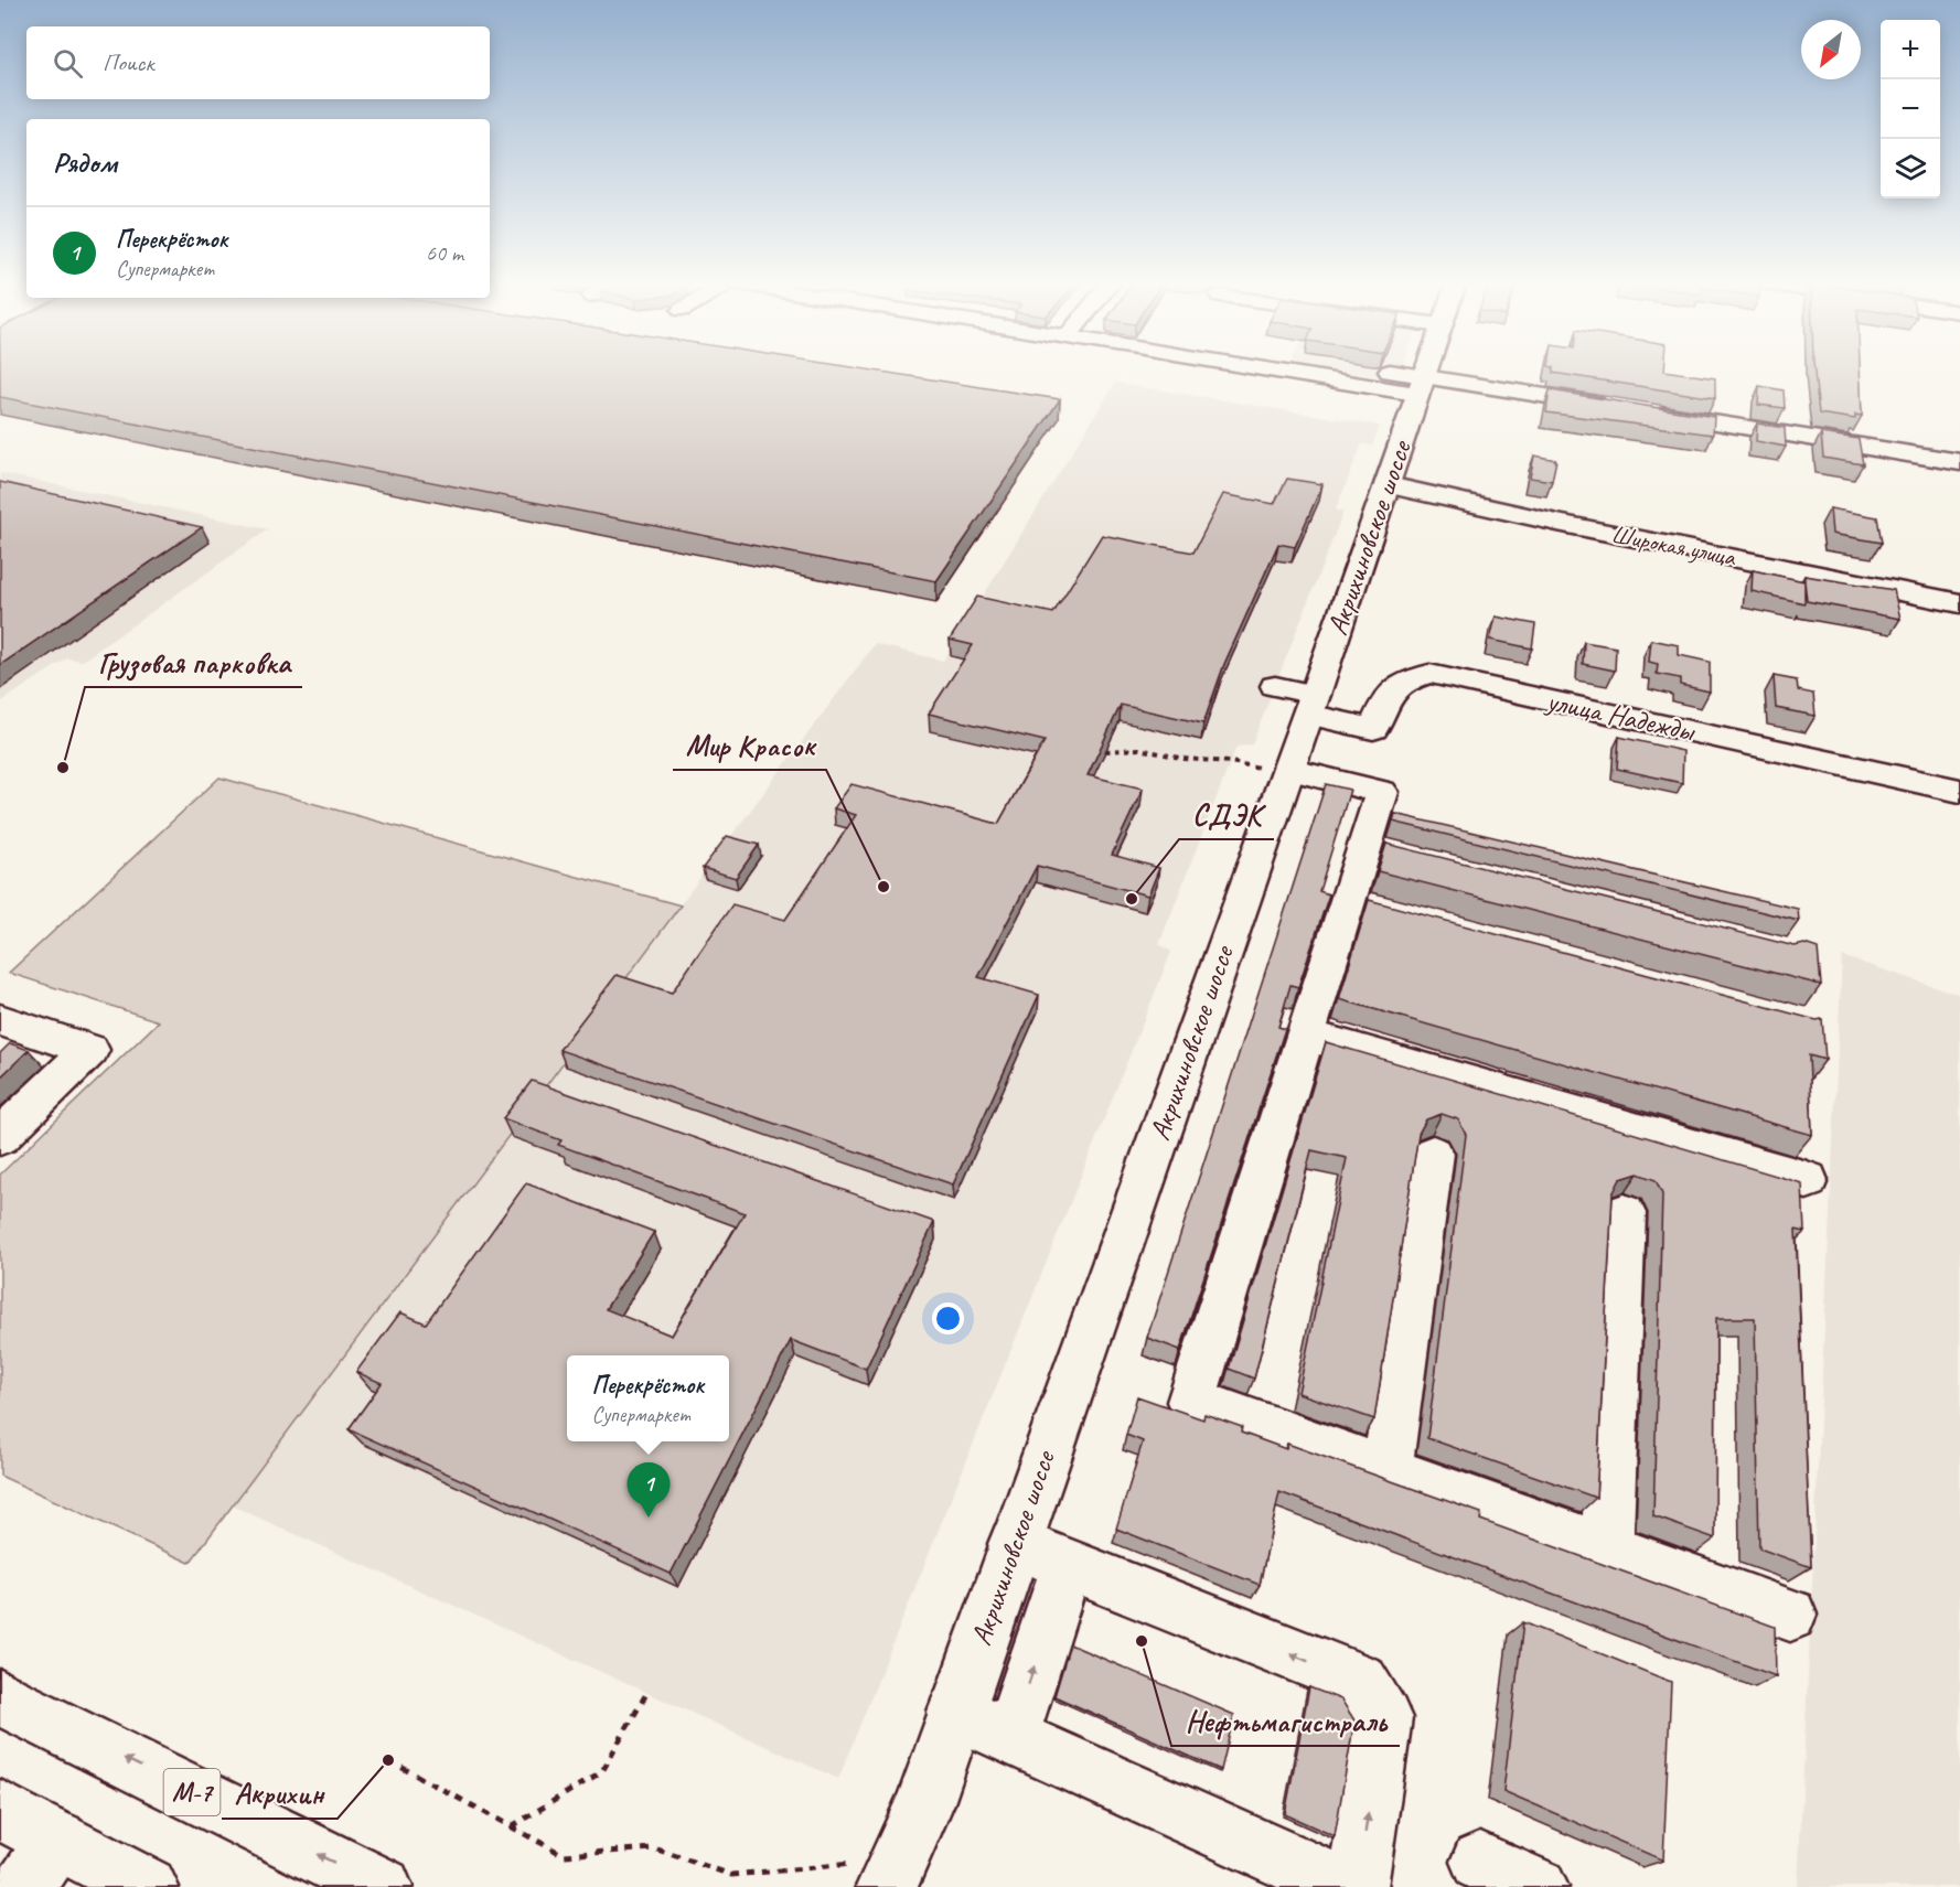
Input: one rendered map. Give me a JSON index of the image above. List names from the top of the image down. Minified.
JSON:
{"streets":{"main road":["Акрихиновское шоссе","Широкая улица","улица Надежды","М-7"]},"crossings":[["Акрихиновское шоссе","Широкая улица"],["Акрихиновское шоссе","улица Надежды"]],"places":["Грузовая парковка","Мир Красок","СДЭК","Нефтьмагистраль","Акрихин"],"north":"bottom left","page":{"map_buttons":["+","−"],"search":"Поиск","heading":"Рядом","list":[{"mark":"1","name":"Перекрёсток","note":"Супермаркет","value":"60 m"}],"popup":["Перекрёсток","Супермаркет"],"pins":"1"}}
